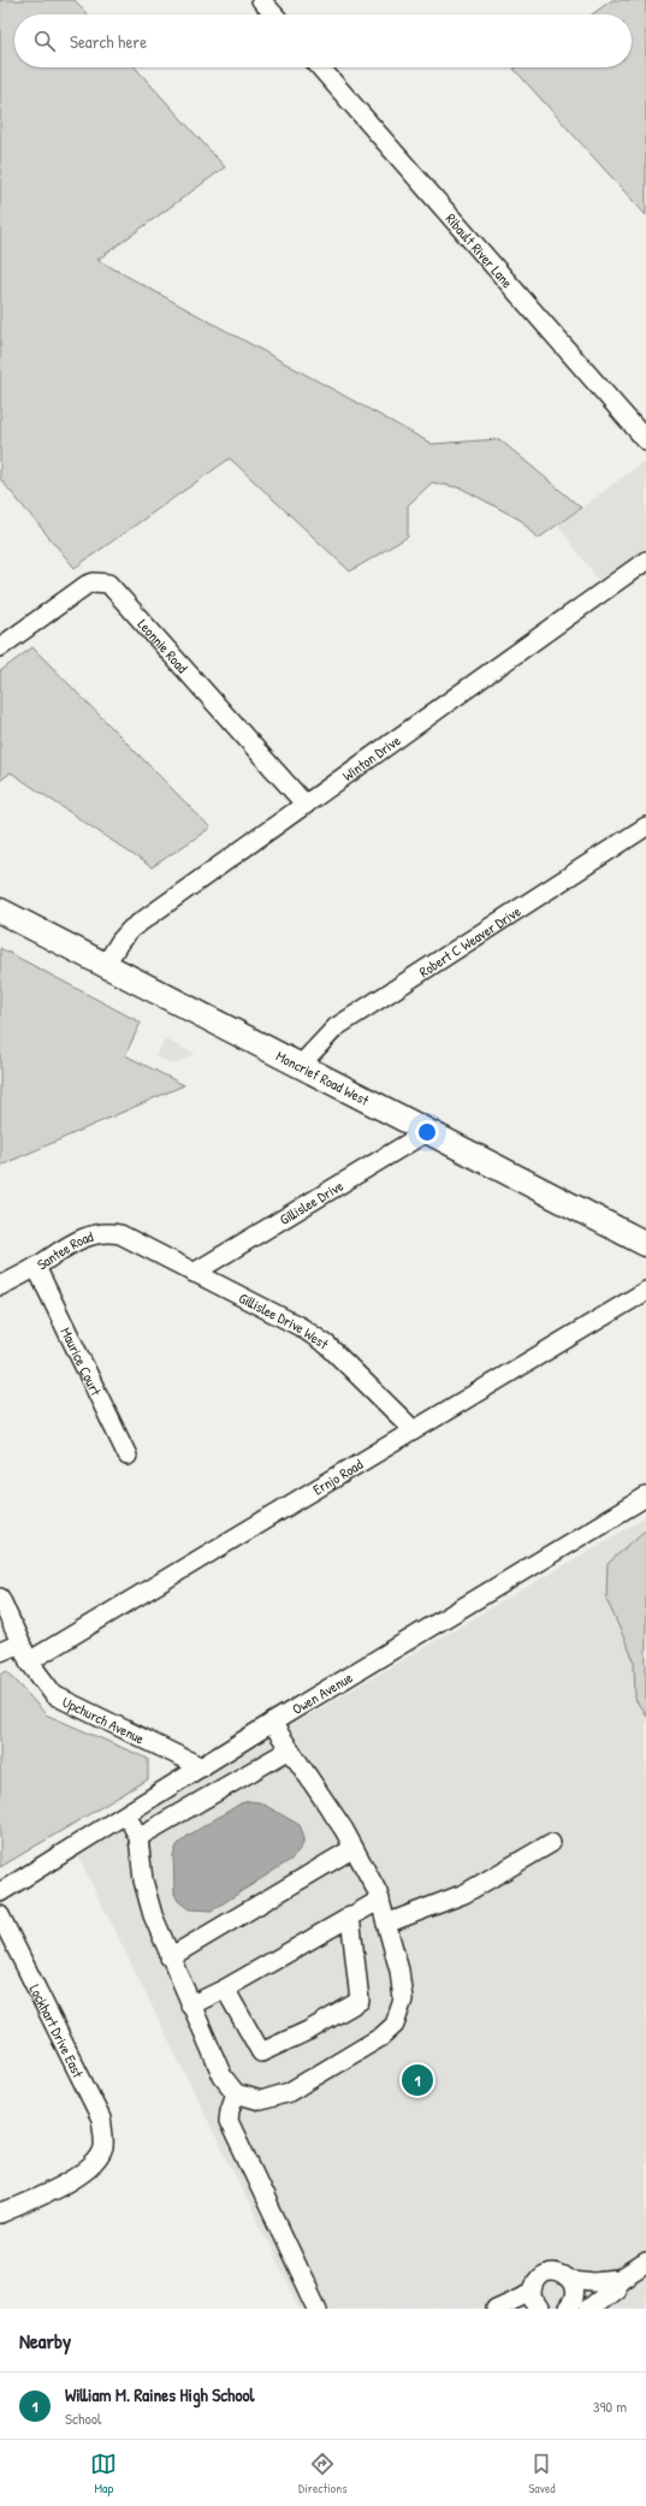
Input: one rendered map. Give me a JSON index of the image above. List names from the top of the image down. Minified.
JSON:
{"streets":{"main road":["Moncrief Road West"],"street":["Ribault River Lane","Leonnie Road","Winton Drive","Robert C Weaver Drive","Gillislee Drive","Santee Road","Gillislee Drive West","Maurice Court","Ernjo Road","Owen Avenue","Upchurch Avenue","Lockhart Drive East"]},"crossings":[["Leonnie Road","Winton Drive"],["Winton Drive","Moncrief Road West"],["Robert C Weaver Drive","Moncrief Road West"],["Moncrief Road West","Gillislee Drive"],["Gillislee Drive","Gillislee Drive West"],["Santee Road","Gillislee Drive West"],["Santee Road","Maurice Court"],["Gillislee Drive West","Ernjo Road"],["Ernjo Road","Upchurch Avenue"],["Owen Avenue","Upchurch Avenue"]],"page":{"search":"Search here","pins":"1","heading":"Nearby","list":[{"mark":"1","name":"William M. Raines High School","note":"School","value":"390 m"}],"nav":["Map","Directions","Saved"]}}
